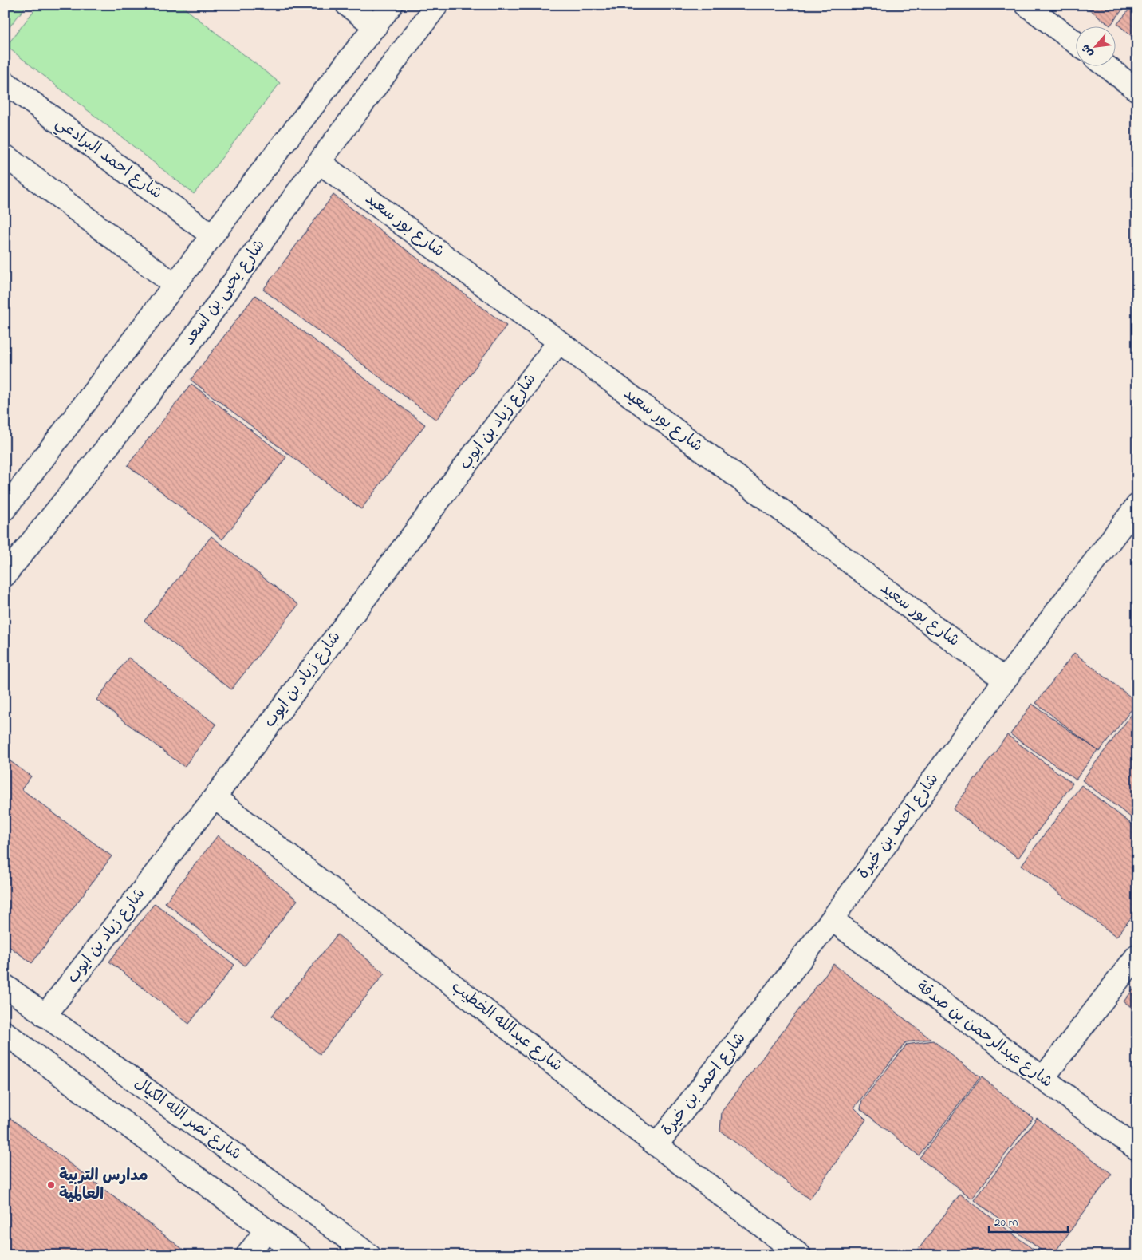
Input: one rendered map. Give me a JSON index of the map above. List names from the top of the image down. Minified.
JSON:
{"streets":{"street":["شارع احمد البرادعي","شارع بور سعيد","شارع يحيى بن اسعد","شارع زياد بن ايوب","شارع احمد بن خيرة","شارع عبدالله الخطيب","شارع عبدالرحمن بن صدقة","شارع نصر الله الكيال"]},"crossings":[["شارع بور سعيد","شارع يحيى بن اسعد"],["شارع بور سعيد","شارع زياد بن ايوب"],["شارع بور سعيد","شارع احمد بن خيرة"],["شارع زياد بن ايوب","شارع عبدالله الخطيب"],["شارع زياد بن ايوب","شارع نصر الله الكيال"],["شارع احمد بن خيرة","شارع عبدالله الخطيب"],["شارع احمد بن خيرة","شارع عبدالرحمن بن صدقة"]],"places":["مدارس التربية العالمية"],"scale_bar":"20 m","north":"bottom left"}
